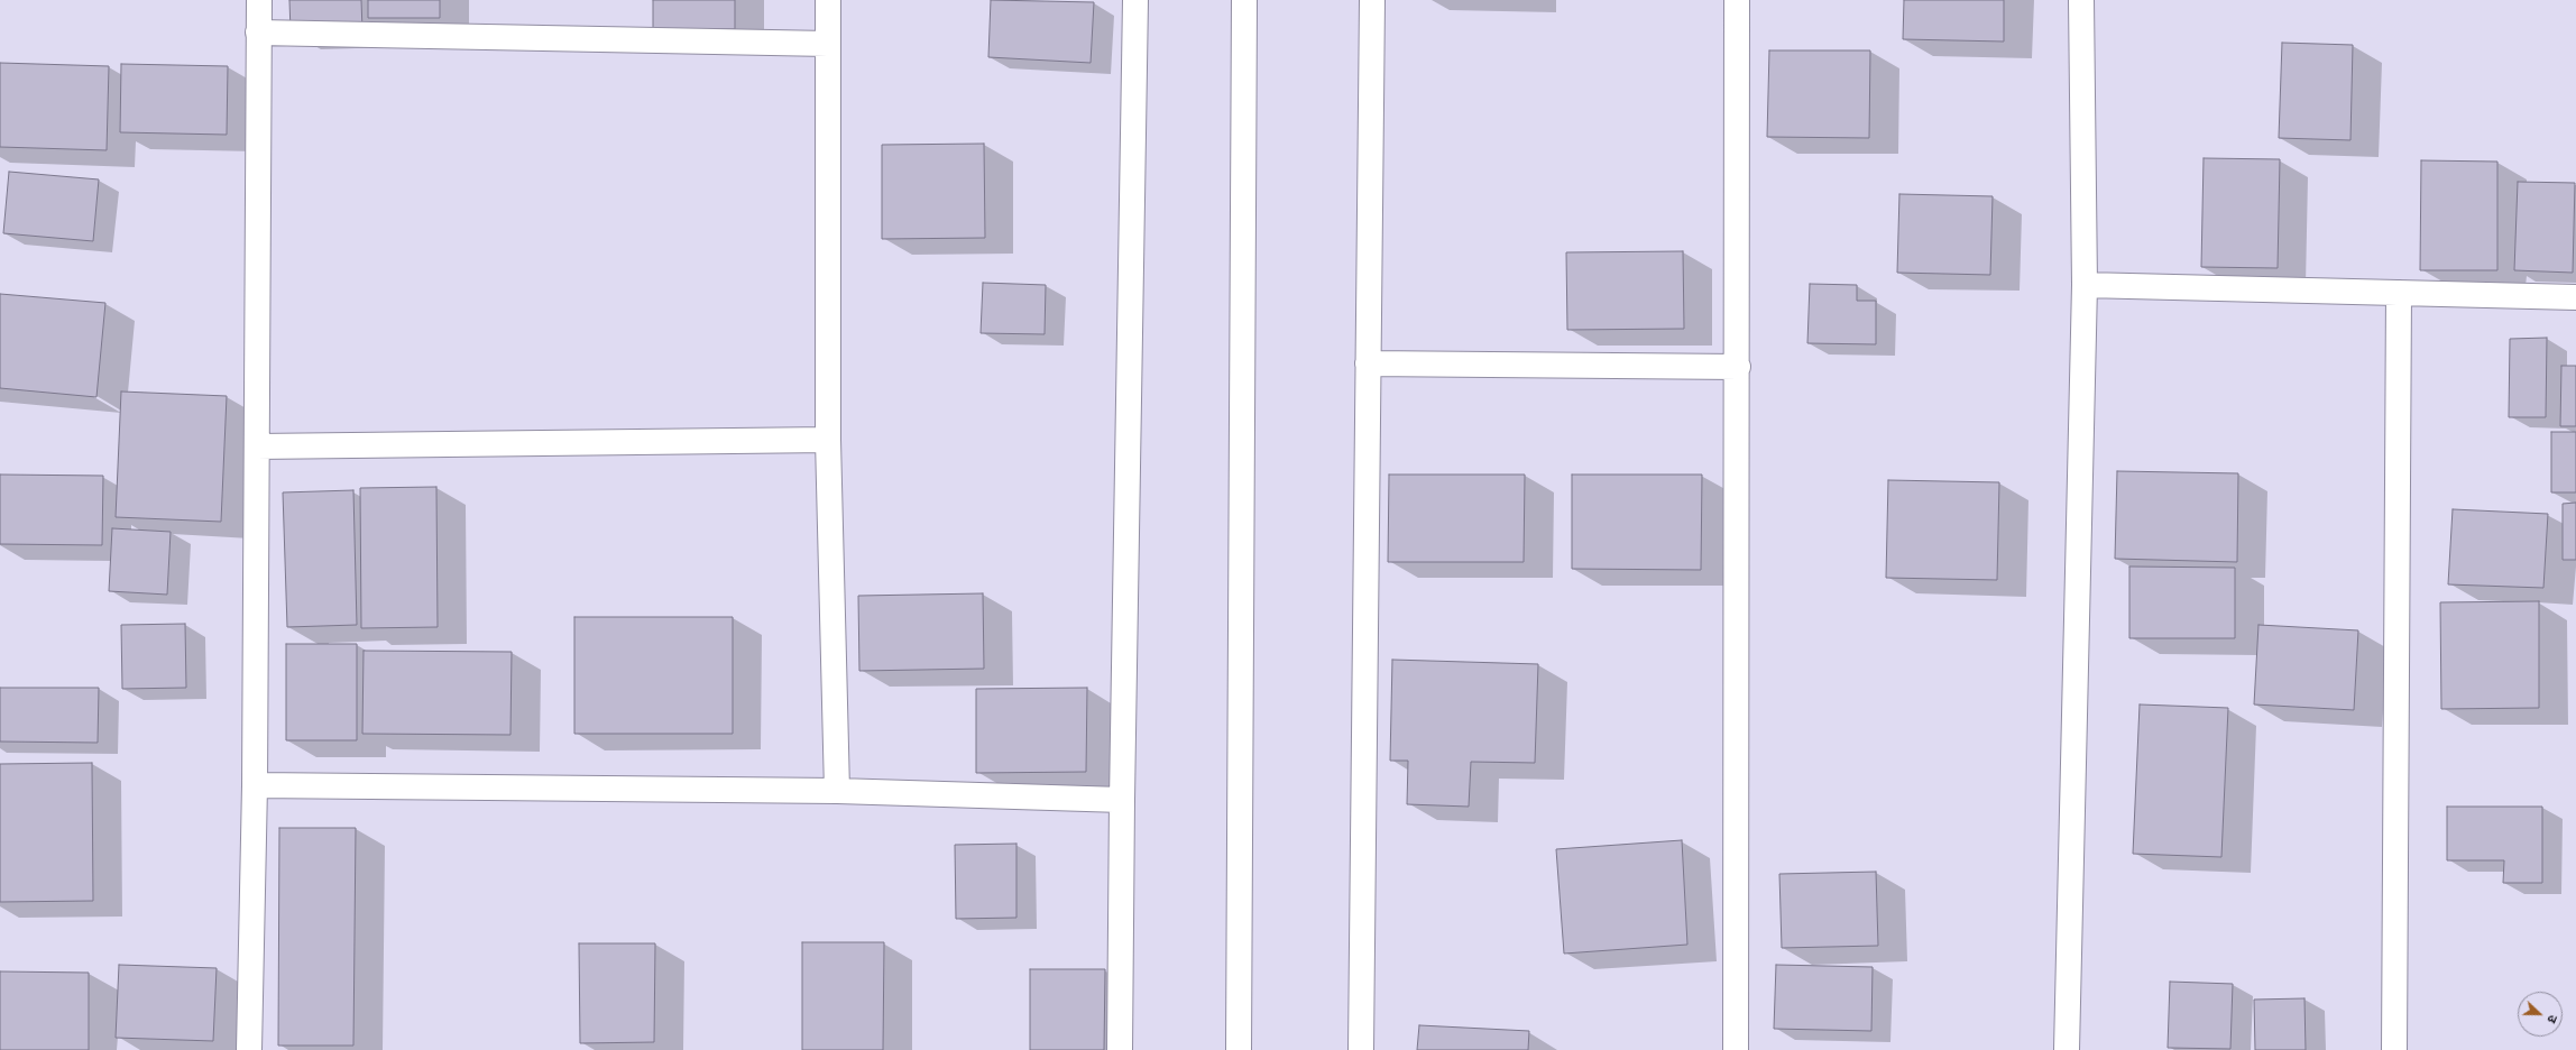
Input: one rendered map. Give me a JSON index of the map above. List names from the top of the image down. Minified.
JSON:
{"north":"right"}
